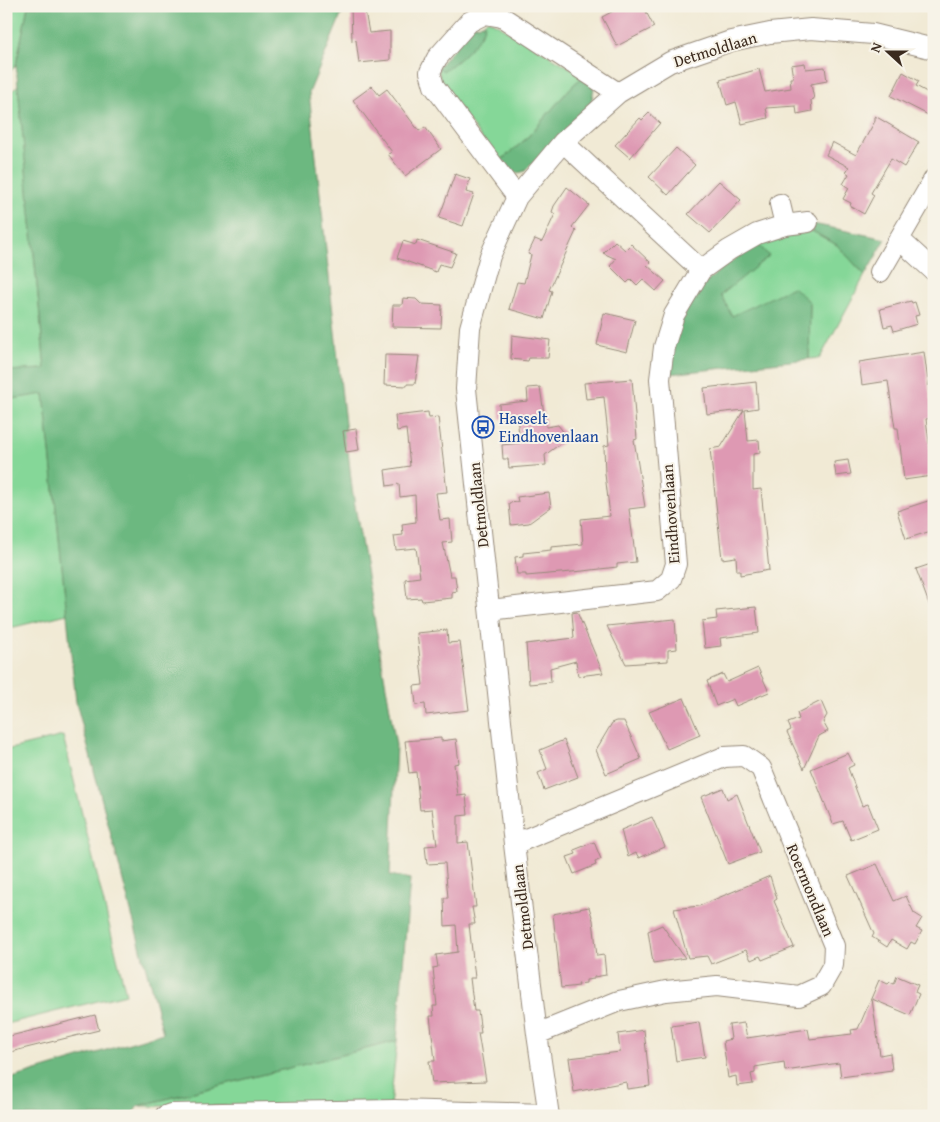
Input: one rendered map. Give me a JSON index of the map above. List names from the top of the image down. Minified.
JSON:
{"streets":{"street":["Detmoldlaan","Eindhovenlaan","Roermondlaan"]},"crossings":[["Detmoldlaan","Eindhovenlaan"],["Detmoldlaan","Roermondlaan"]],"places":{"bus stop":["Hasselt Eindhovenlaan"]},"north":"left"}
